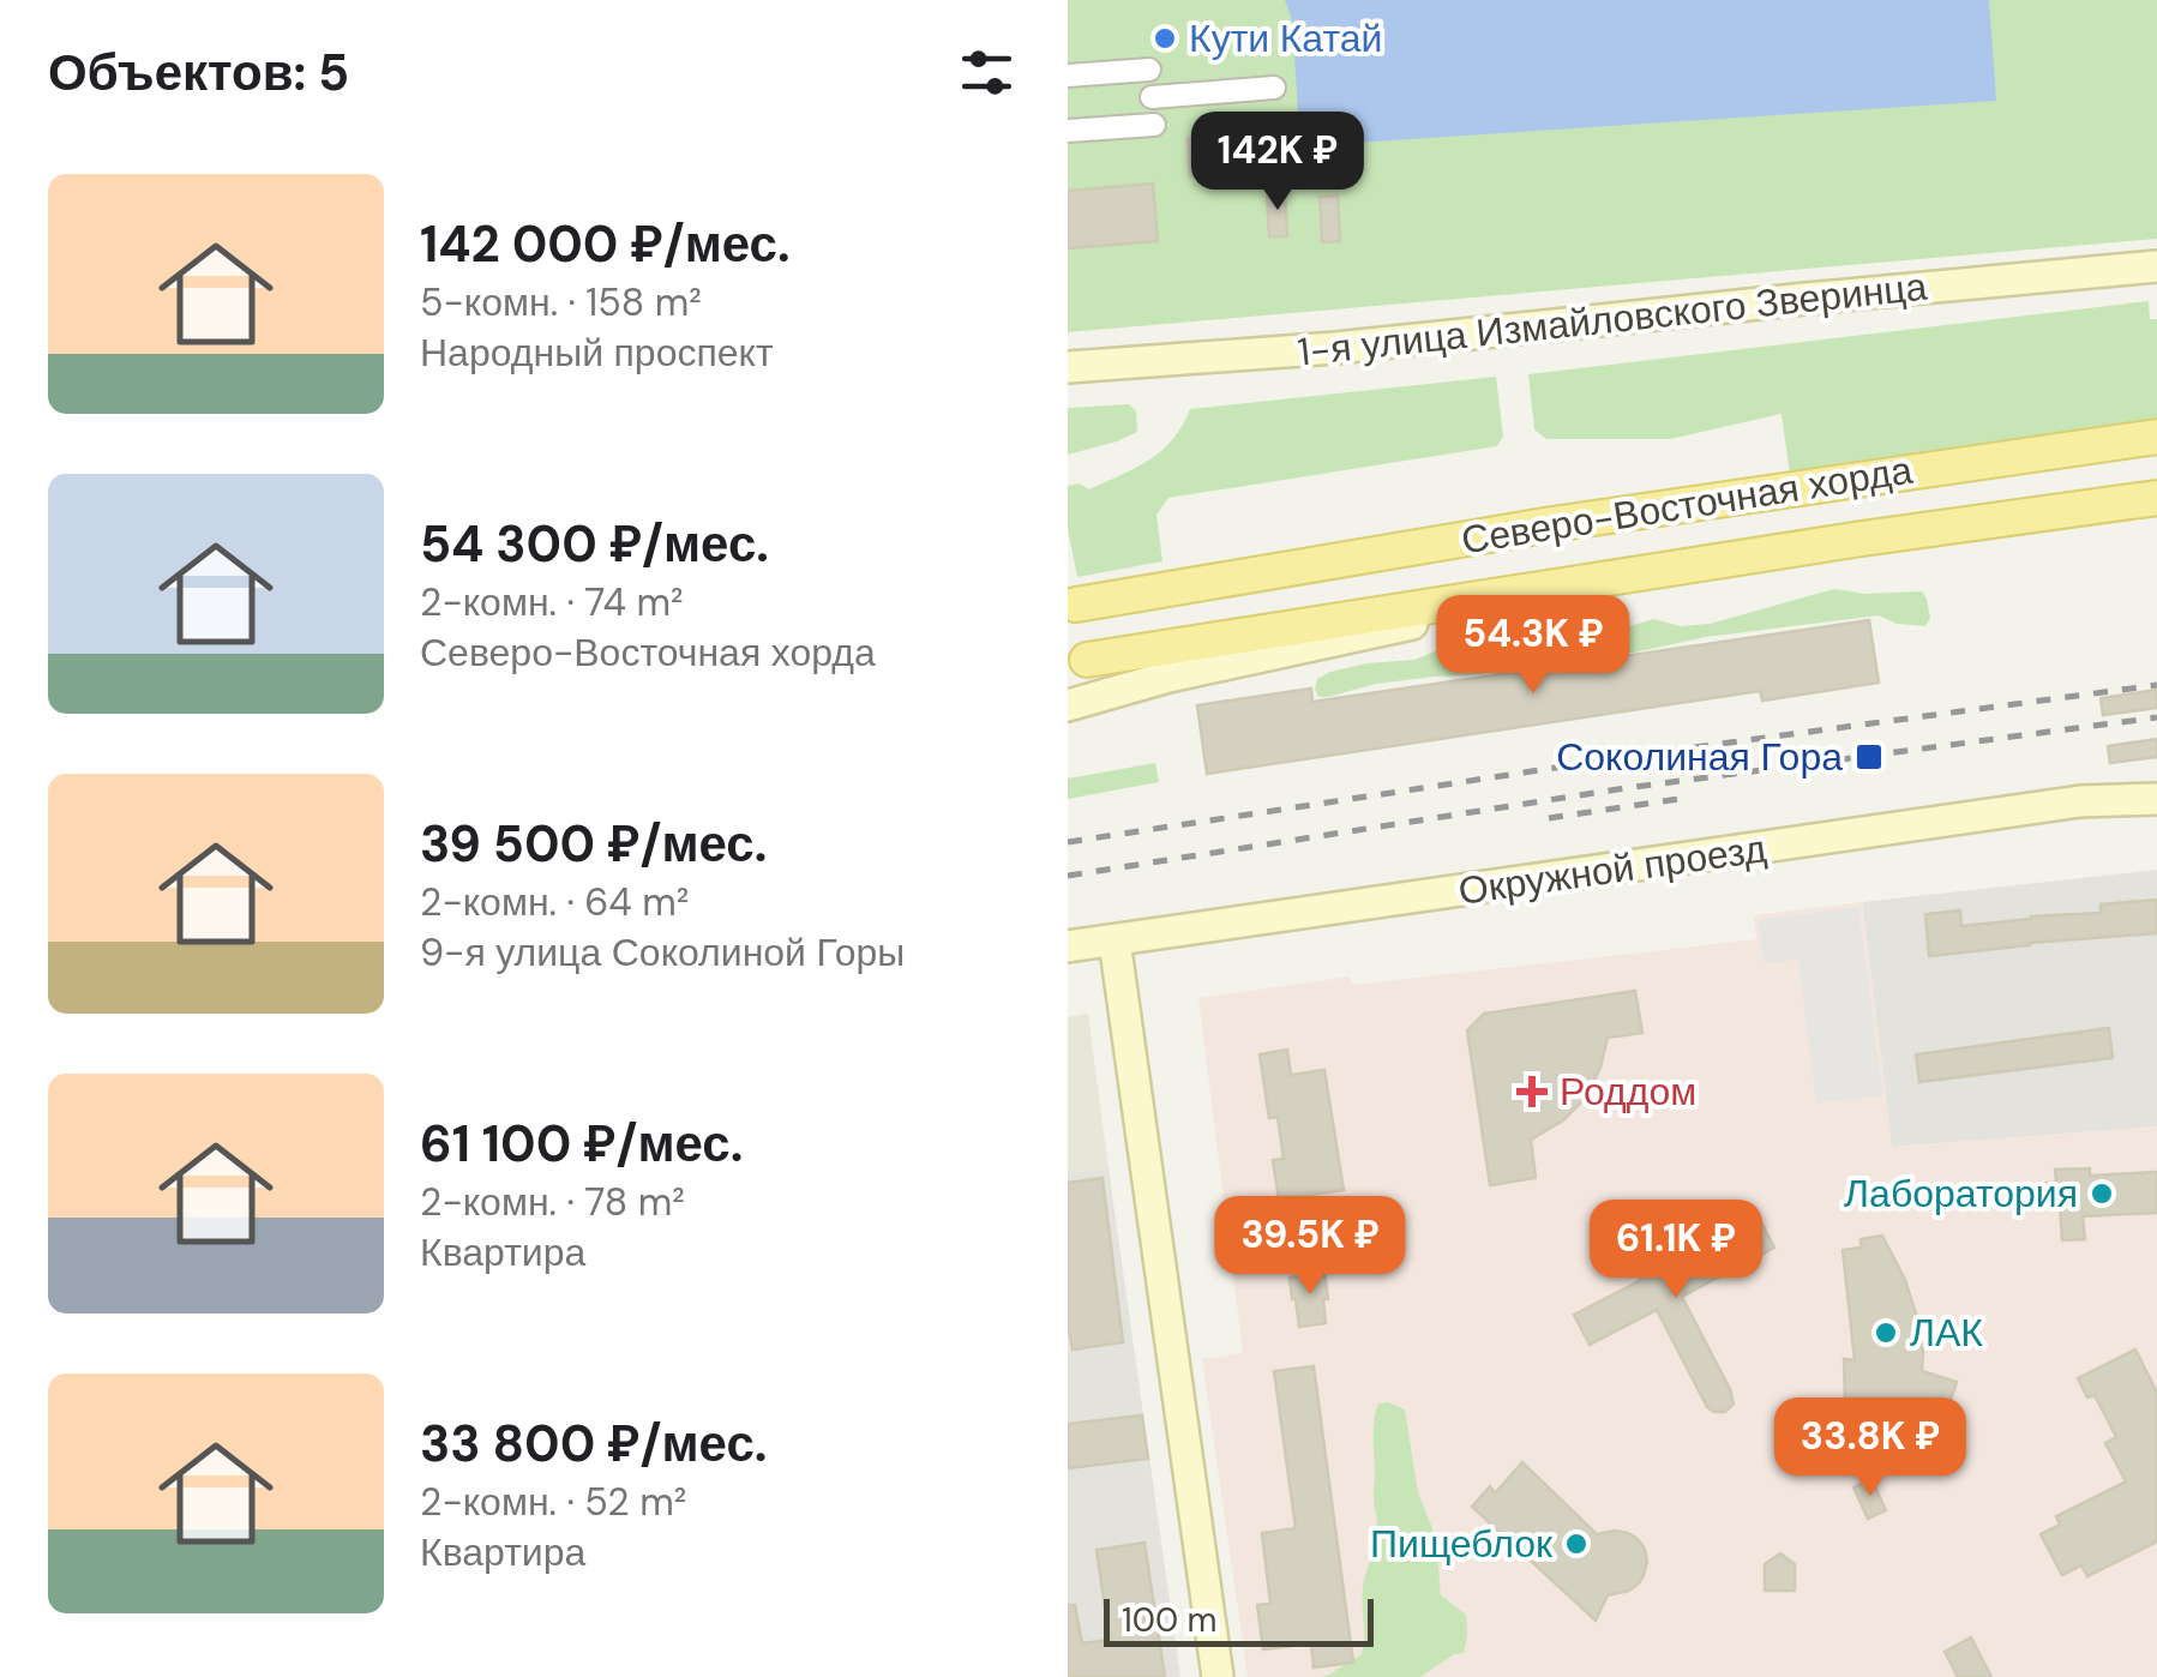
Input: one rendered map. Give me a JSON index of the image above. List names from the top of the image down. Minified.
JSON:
{"streets":{"main road":["Северо-Восточная хорда"],"street":["1-я улица Измайловского Зверинца","Окружной проезд"]},"places":{"other":["Кути Катай","Лаборатория","ЛАК","Пищеблок"],"transit":["Соколиная Гора"],"health":["Роддом"]},"scale_bar":"100 m","page":{"heading":"Объектов: 5","price":["142K ₽","54.3K ₽","39.5K ₽","61.1K ₽","33.8K ₽"],"list":[{"name":"142 000 ₽/мес.","note":"5-комн. · 158 m² · Народный проспект"},{"name":"54 300 ₽/мес.","note":"2-комн. · 74 m² · Северо-Восточная хорда"},{"name":"39 500 ₽/мес.","note":"2-комн. · 64 m² · 9-я улица Соколиной Горы"},{"name":"61 100 ₽/мес.","note":"2-комн. · 78 m² · Квартира"},{"name":"33 800 ₽/мес.","note":"2-комн. · 52 m² · Квартира"}],"scale":"100 m"}}
